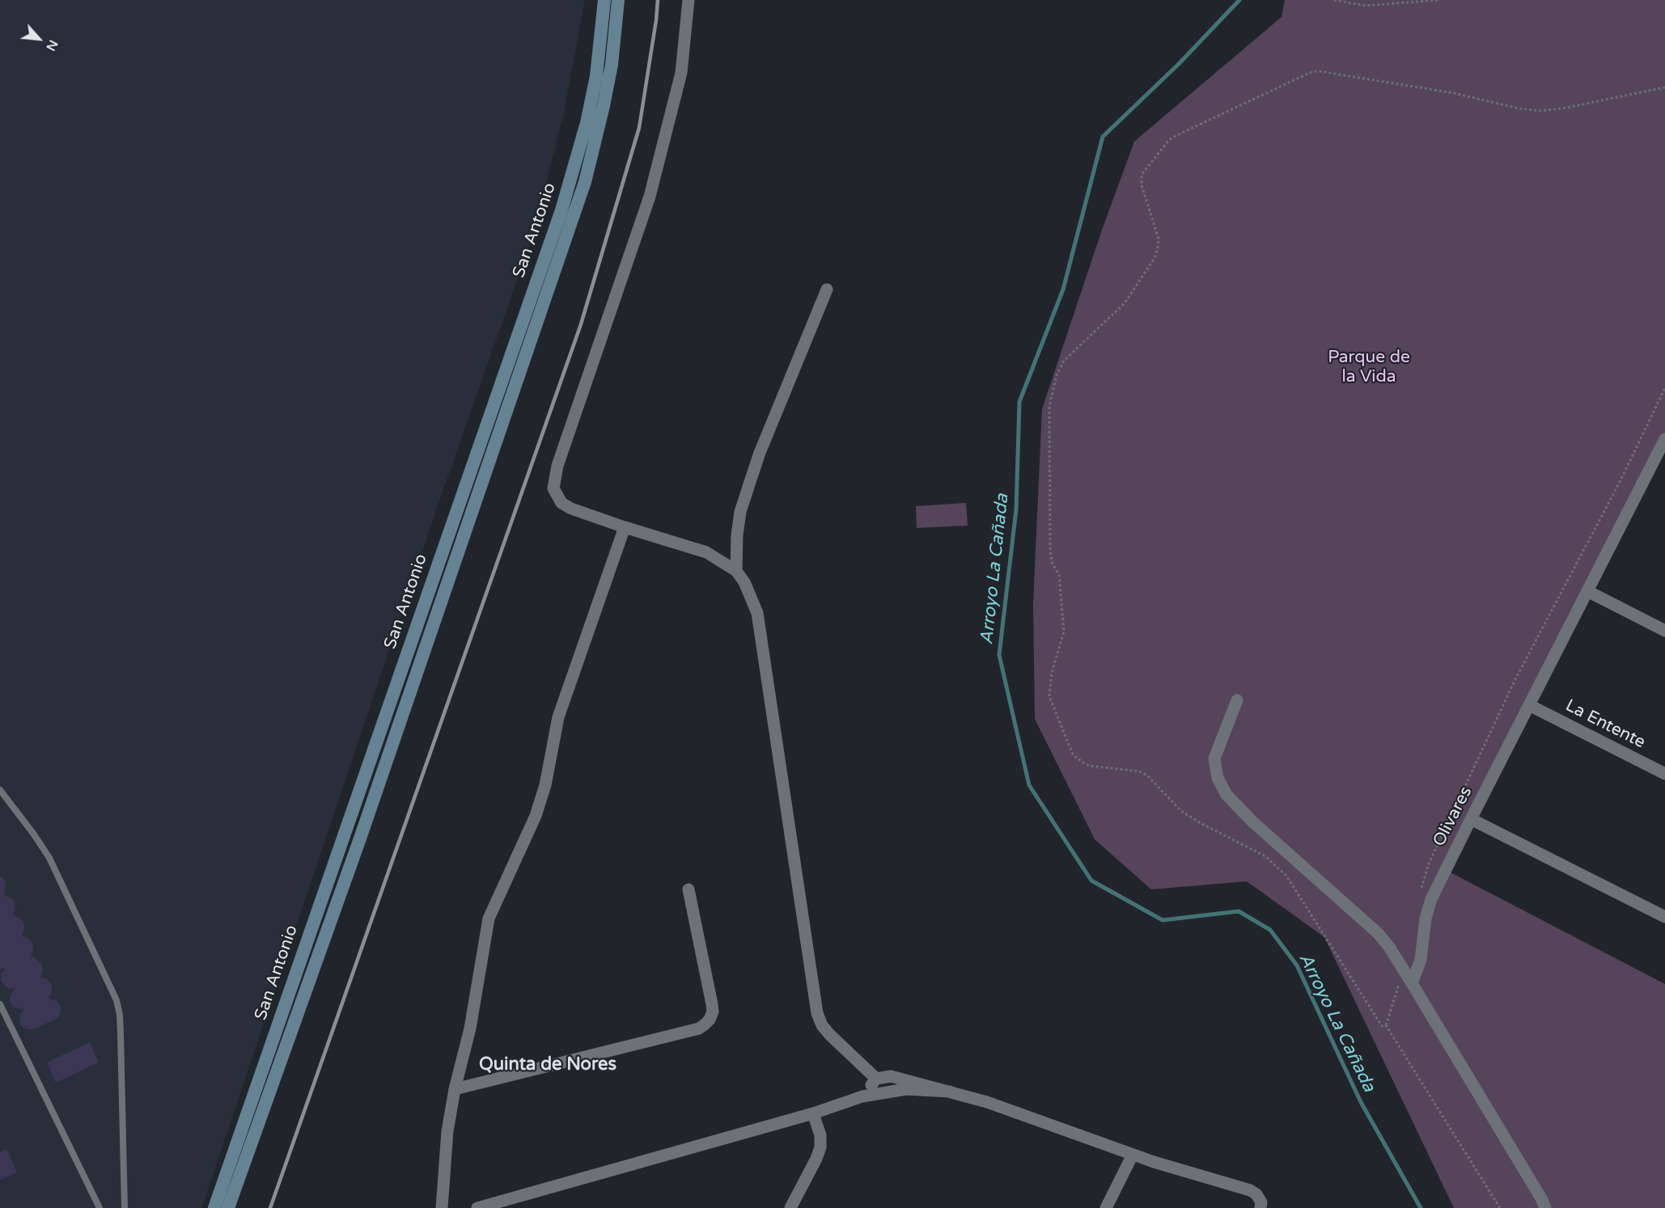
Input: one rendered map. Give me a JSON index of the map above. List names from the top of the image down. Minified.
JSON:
{"streets":{"main road":["San Antonio"],"street":["La Entente","Olivares"]},"crossings":[["La Entente","Olivares"]],"districts":["Quinta de Nores"],"water":["Arroyo La Cañada"],"parks":["Parque de la Vida"],"north":"bottom right"}
